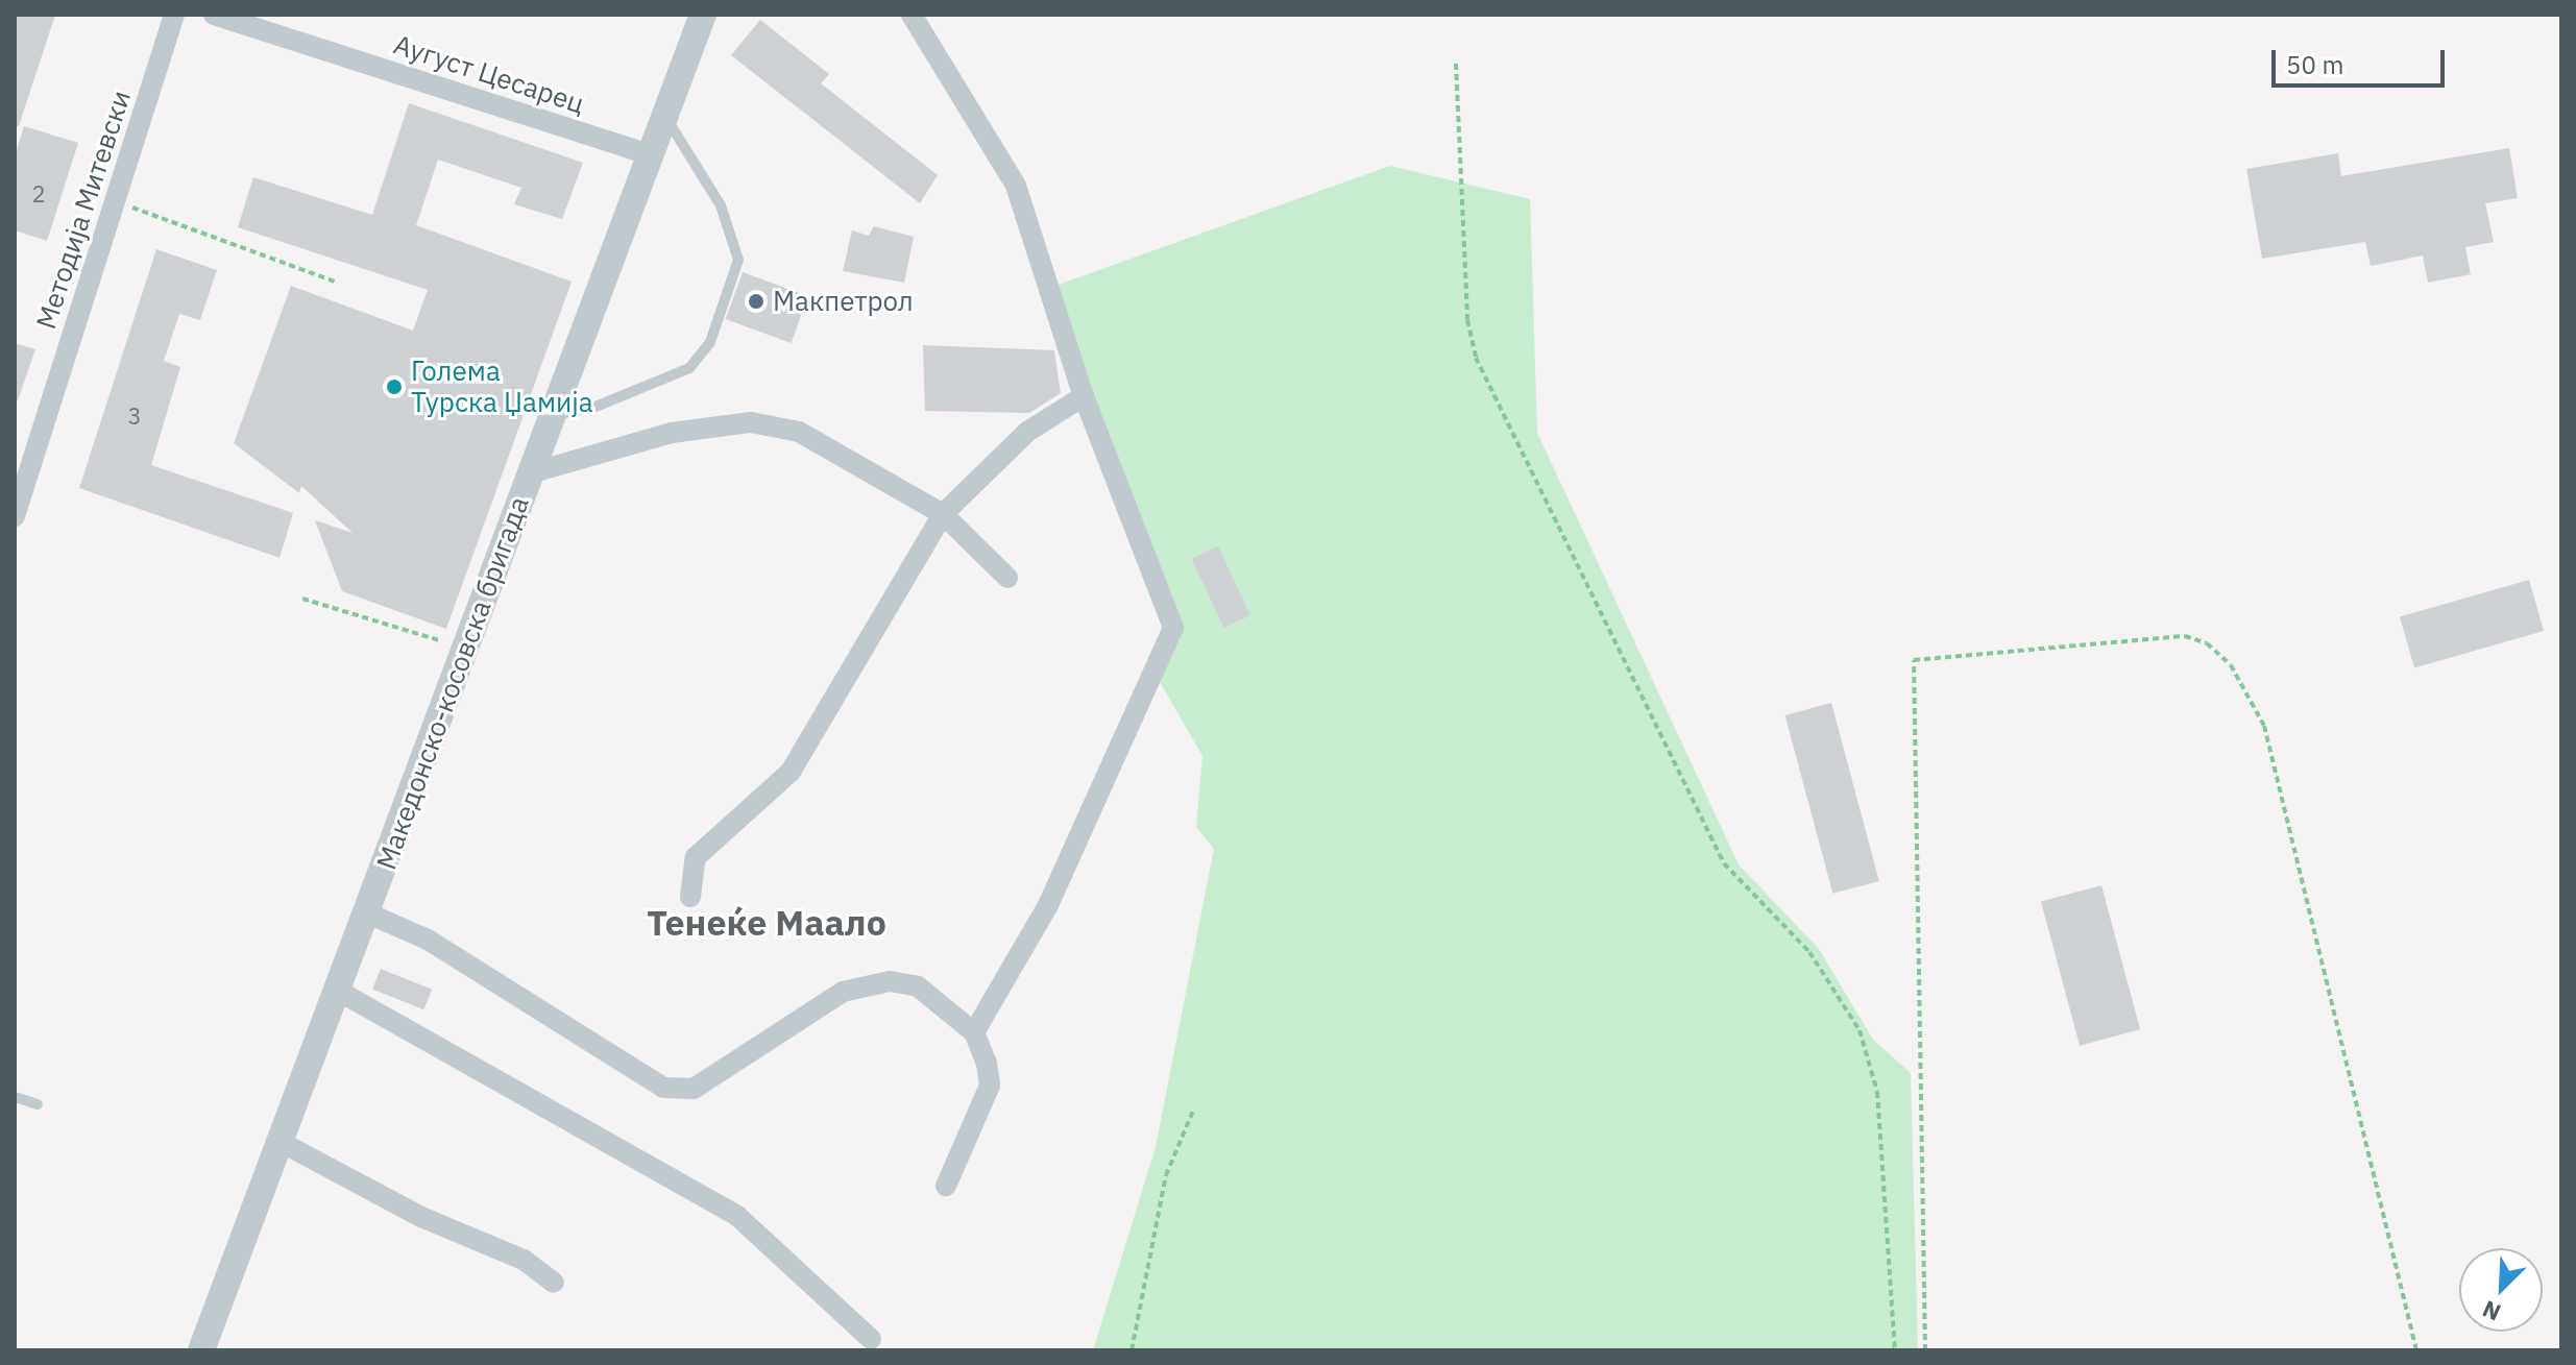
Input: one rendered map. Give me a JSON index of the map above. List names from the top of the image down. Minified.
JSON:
{"streets":{"street":["Аугуст Цесарец","Методија Митевски","Македонско-косовска бригада"]},"crossings":[["Аугуст Цесарец","Македонско-косовска бригада"]],"districts":["Тенеќе Маало"],"places":["Макпетрол","Голема Турска Џамија"],"house_numbers":["2","3"],"scale_bar":"50 m","north":"bottom left"}
